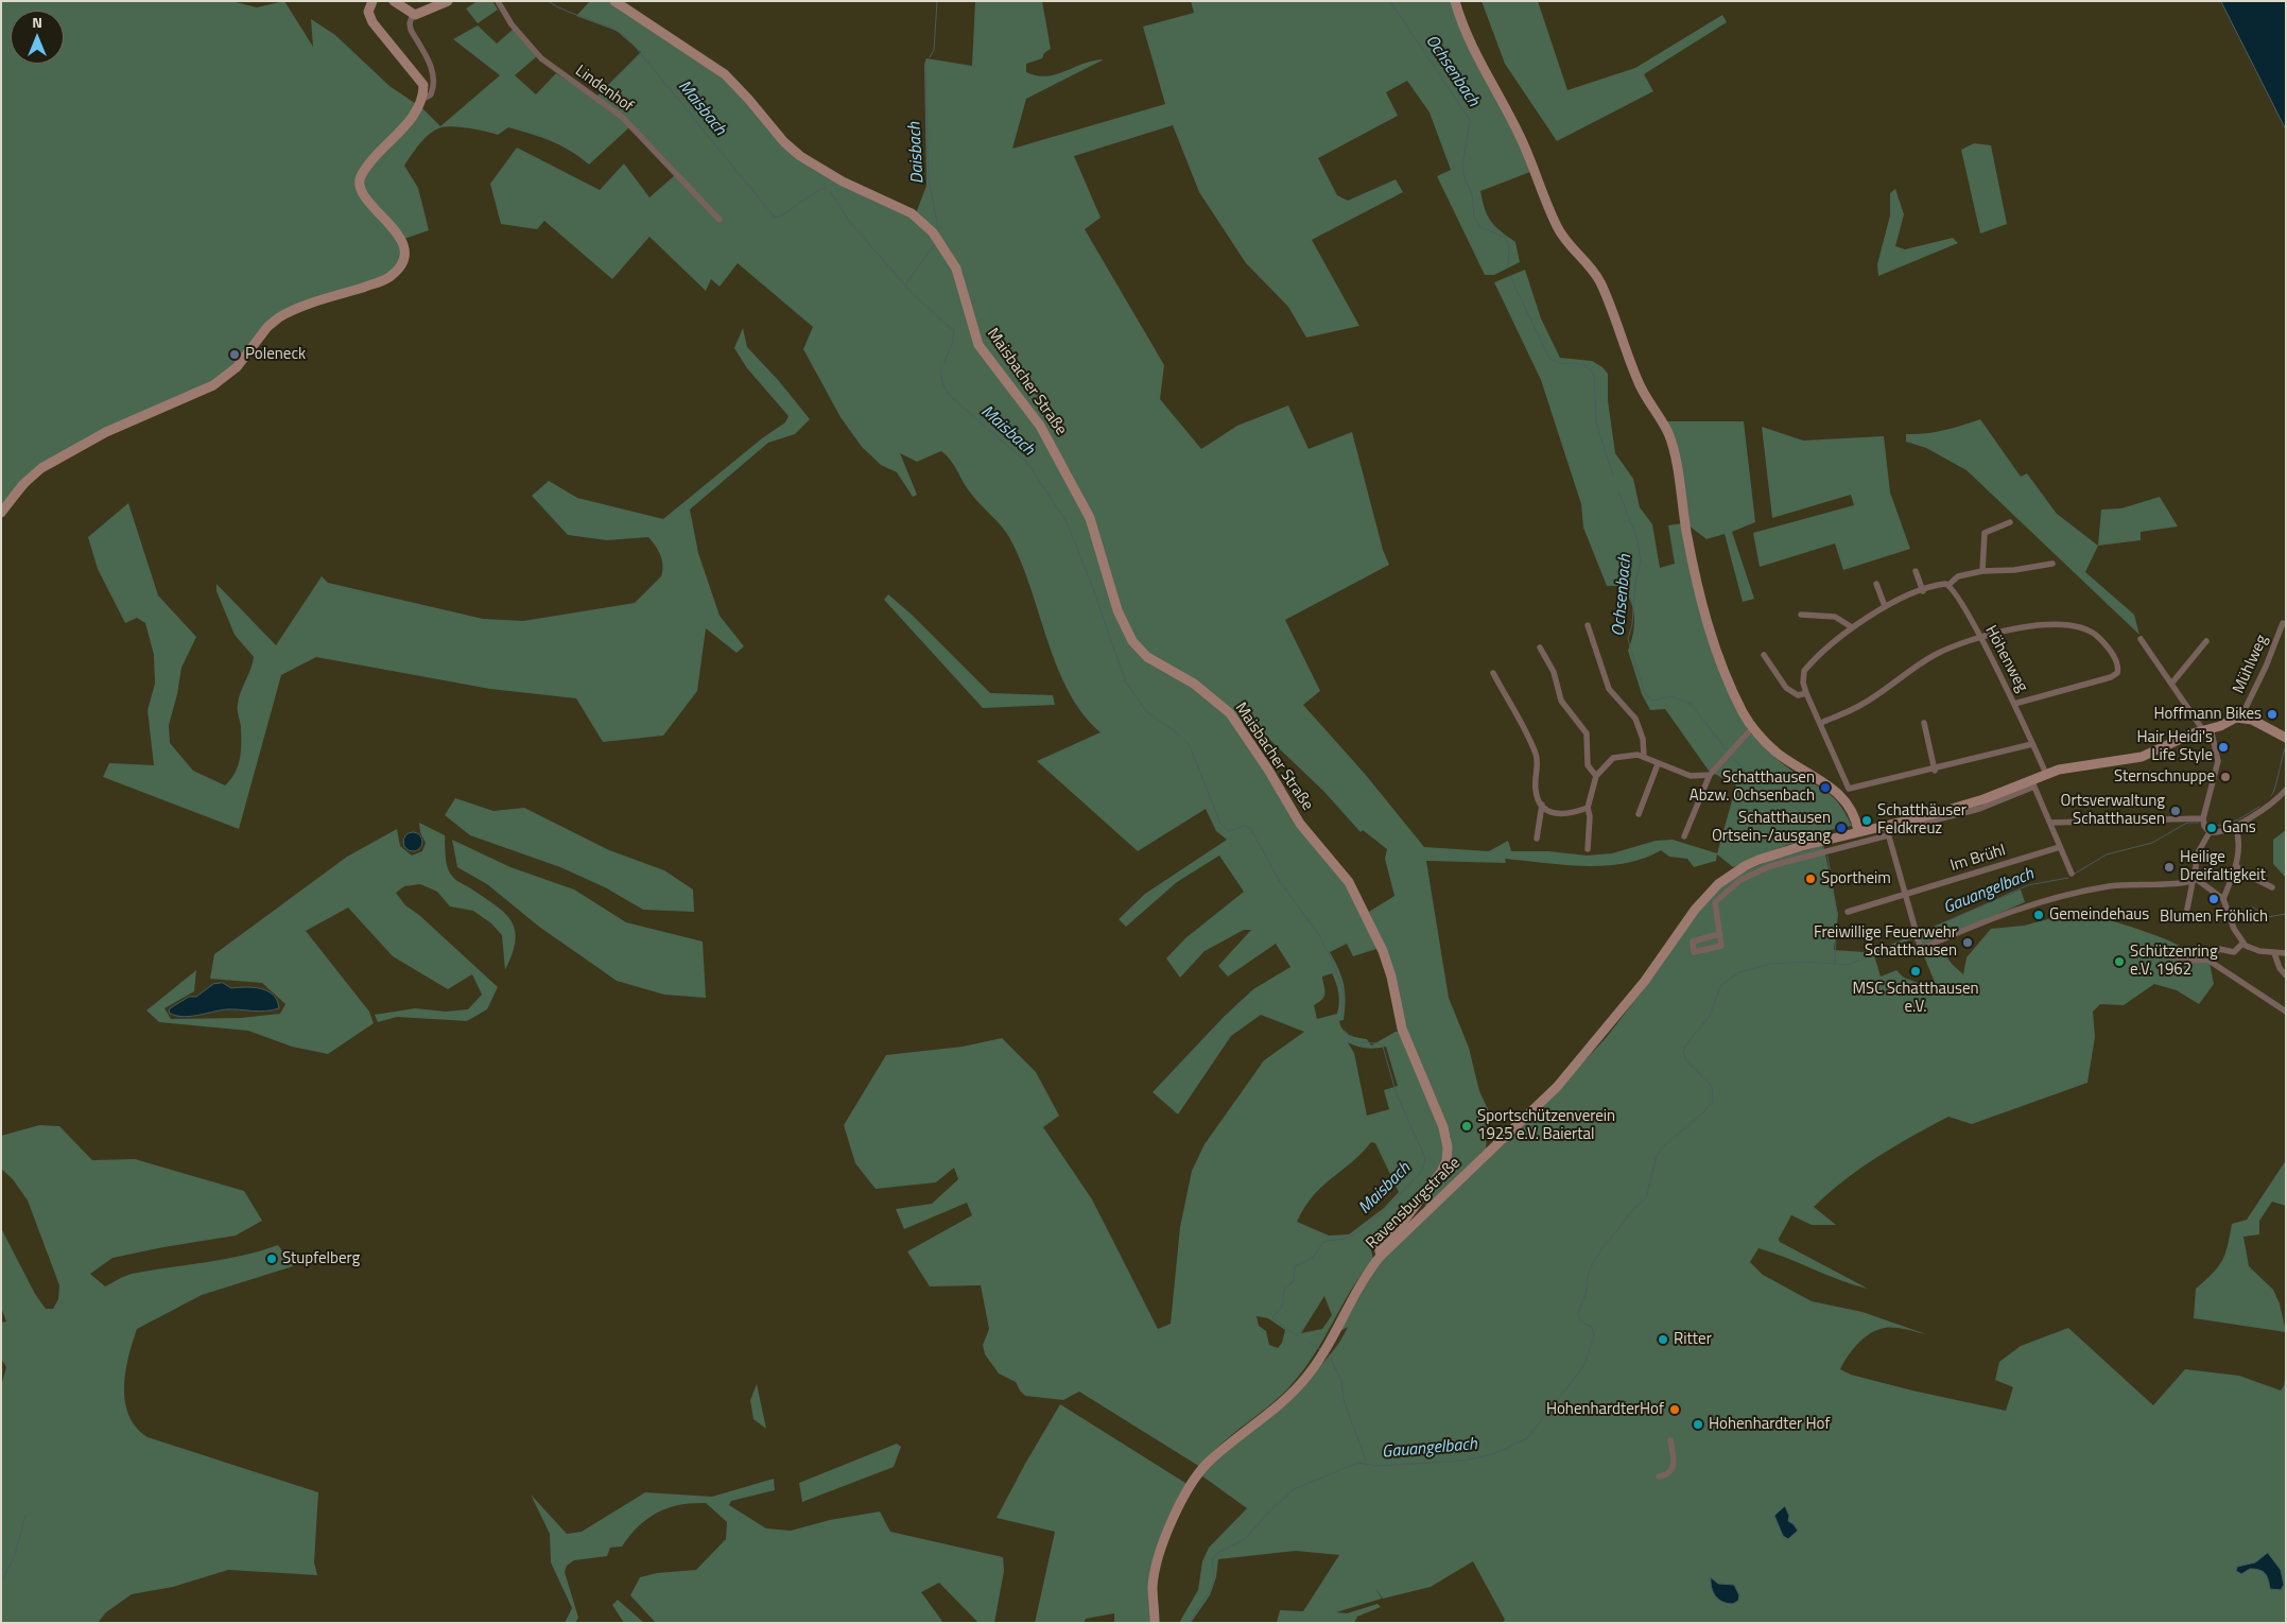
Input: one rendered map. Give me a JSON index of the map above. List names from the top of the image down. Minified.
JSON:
{"streets":{"street":["Lindenhof","Maisbacher Straße","Höhenweg","Mühlweg","Im Brühl","Ravensburgstraße"]},"crossings":[["Maisbacher Straße","Ravensburgstraße"]],"water":["Ochsenbach","Maisbach","Daisbach","Gauangelbach"],"places":["Poleneck","Hoffmann Bikes","Hair Heidi's Life Style","Sternschnuppe","Schatthausen Abzw. Ochsenbach","Ortsverwaltung Schatthausen","Schatthäuser Feldkreuz","Schatthausen Ortsein-/ausgang","Gans","Heilige Dreifaltigkeit","Sportheim","Blumen Fröhlich","Gemeindehaus","Freiwillige Feuerwehr Schatthausen","Schützenring e.V. 1962","MSC Schatthausen e.V.","Sportschützenverein 1925 e.V. Baiertal","Stupfelberg","Ritter","HohenhardterHof","Hohenhardter Hof"],"north":"top"}
